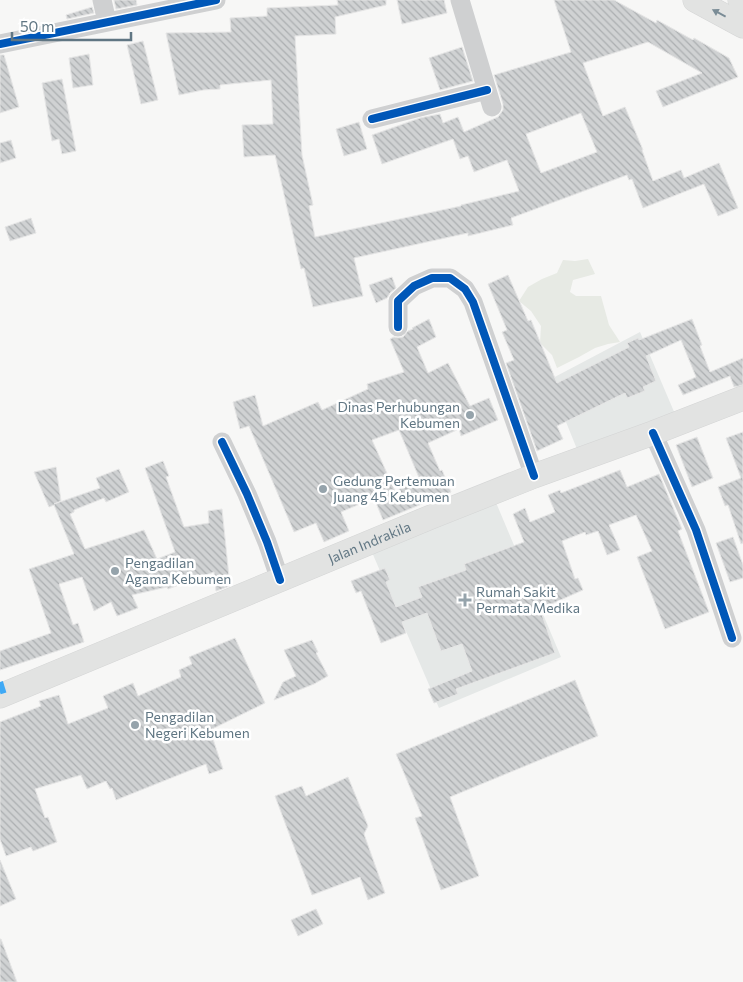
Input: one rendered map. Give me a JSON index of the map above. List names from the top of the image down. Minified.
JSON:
{"streets":{"main road":["Jalan Indrakila"]},"places":{"other":["Dinas Perhubungan Kebumen","Gedung Pertemuan Juang 45 Kebumen","Pengadilan Agama Kebumen","Pengadilan Negeri Kebumen"],"health":["Rumah Sakit Permata Medika"]},"scale_bar":"50 m"}
